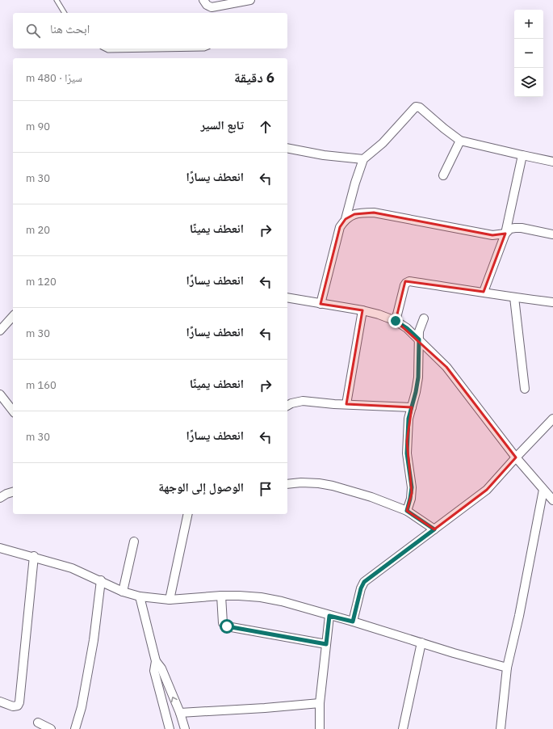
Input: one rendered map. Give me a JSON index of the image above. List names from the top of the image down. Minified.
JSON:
{"page":{"map_buttons":["+","−"],"search":"ابحث هنا","heading":["6 دقيقة","سيرًا · 480 m"],"list":[["تابع السير","90 m"],["انعطف يسارًا","30 m"],["انعطف يمينًا","20 m"],["انعطف يسارًا","120 m"],["انعطف يسارًا","30 m"],["انعطف يمينًا","160 m"],["انعطف يسارًا","30 m"],"الوصول إلى الوجهة"]}}
